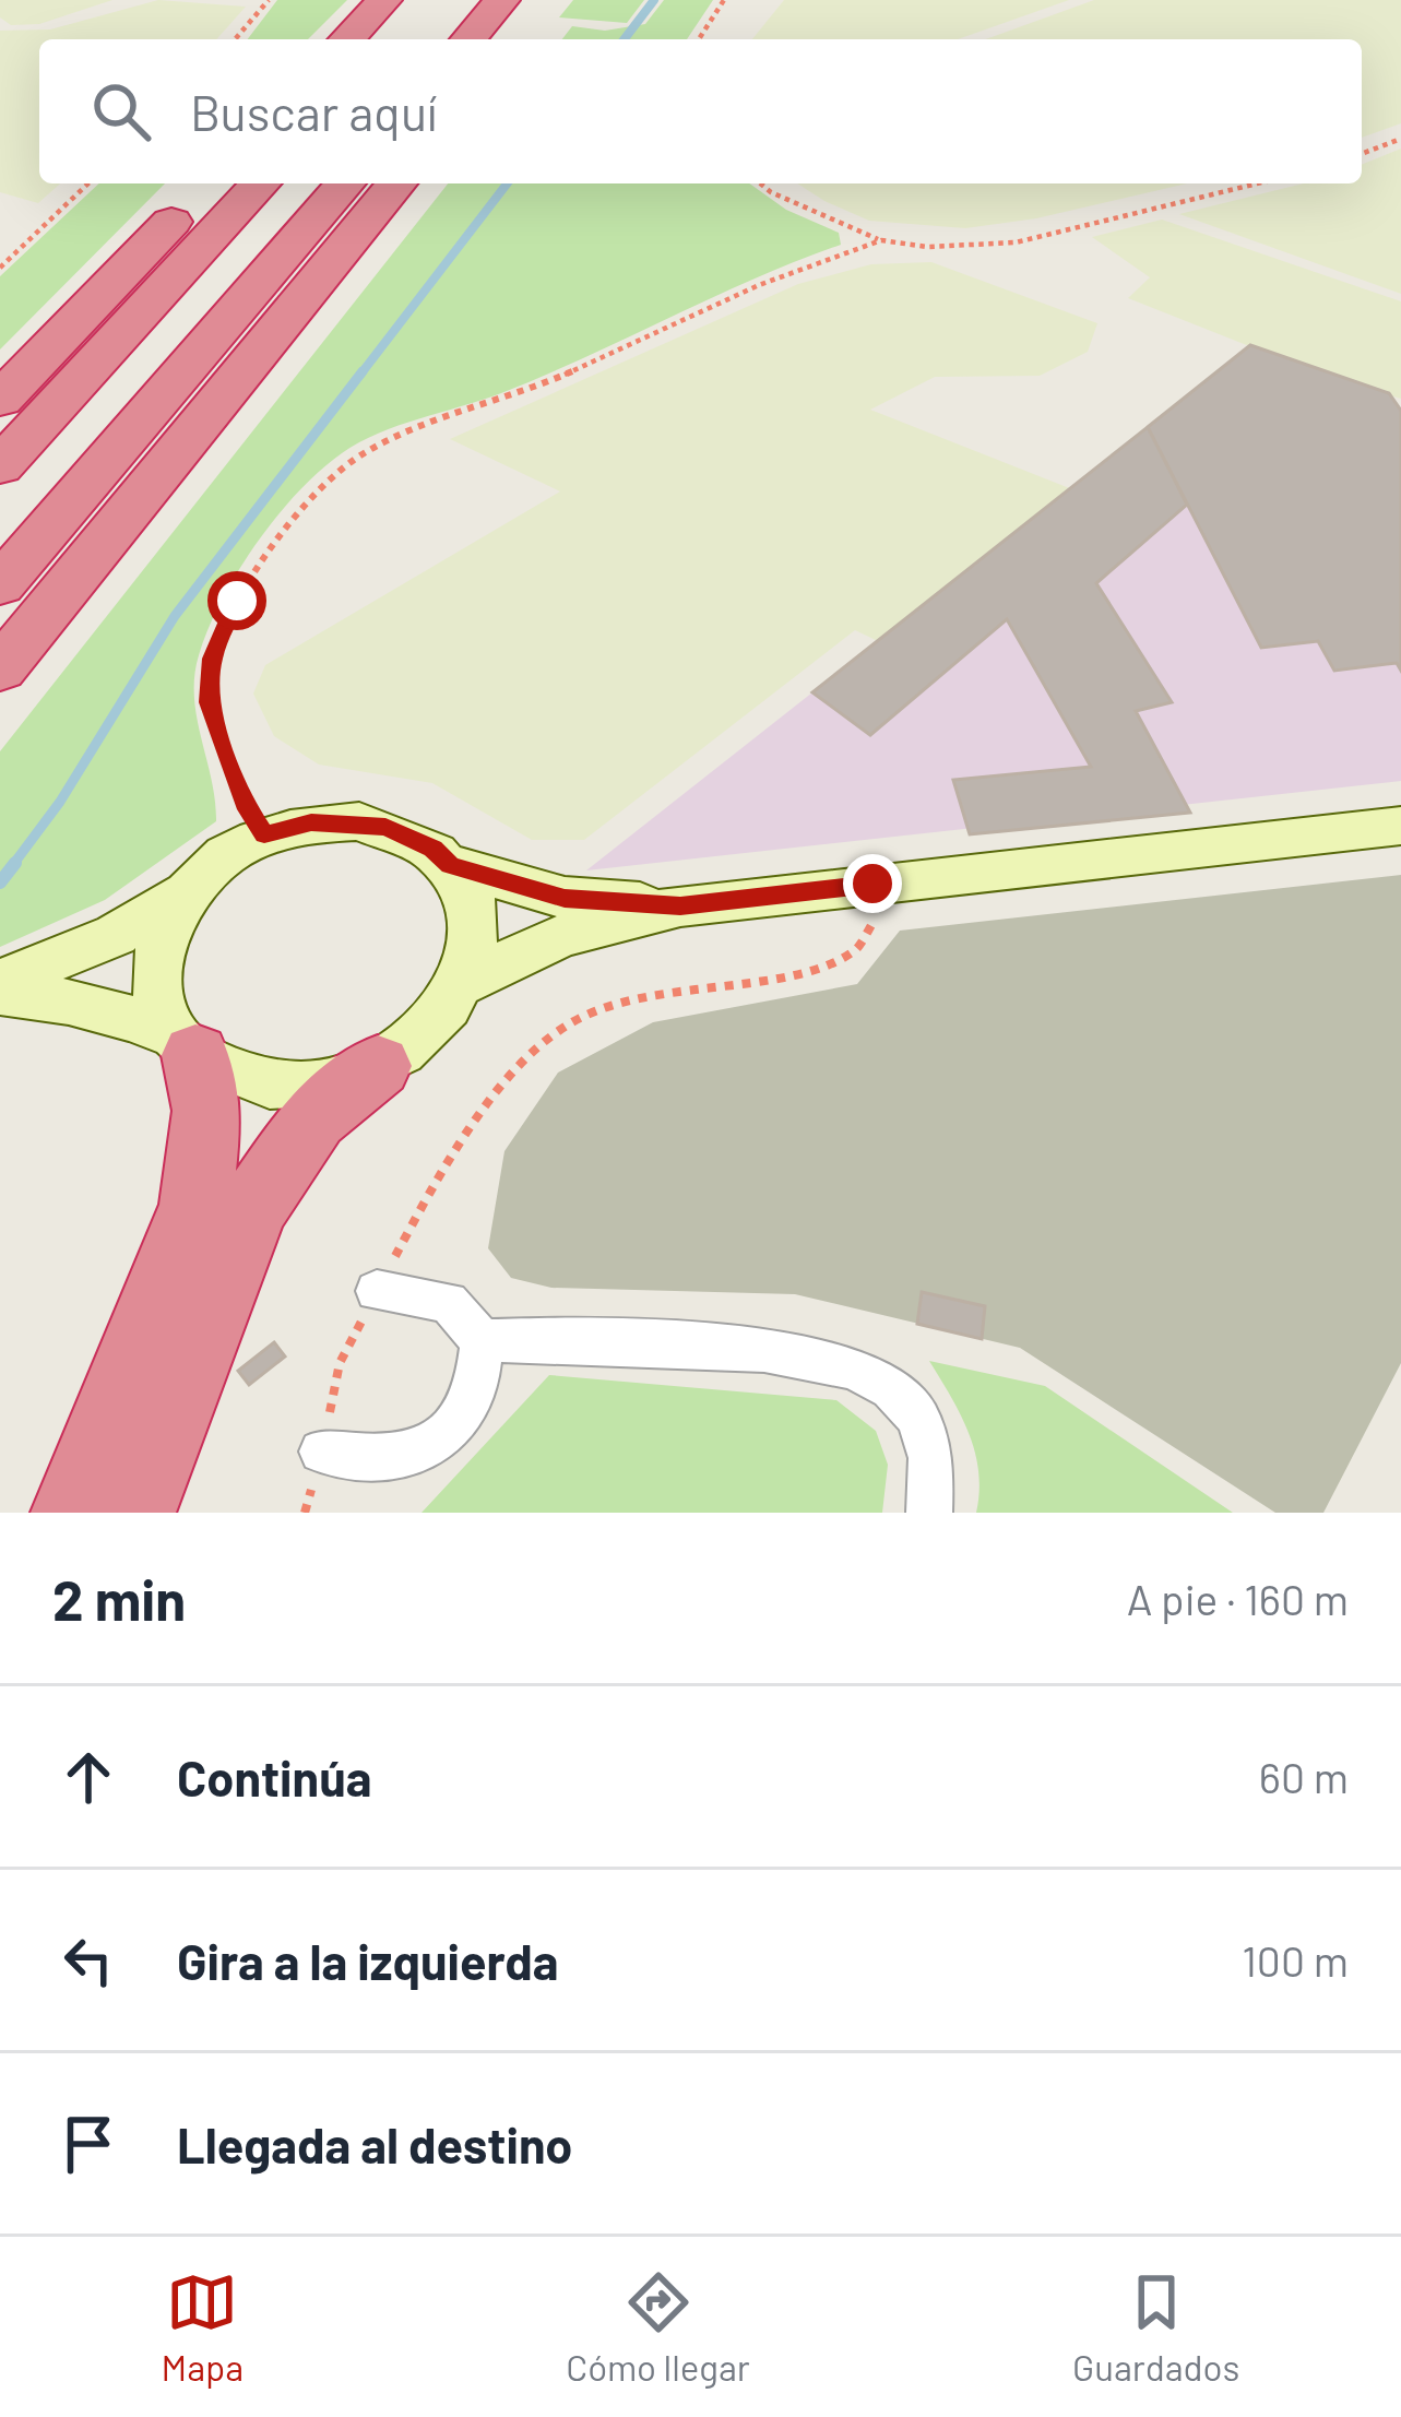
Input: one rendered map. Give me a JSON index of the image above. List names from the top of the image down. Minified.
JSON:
{"page":{"search":"Buscar aquí","heading":["2 min","A pie · 160 m"],"list":[["Continúa","60 m"],["Gira a la izquierda","100 m"],"Llegada al destino"],"nav":["Mapa","Cómo llegar","Guardados"]}}
